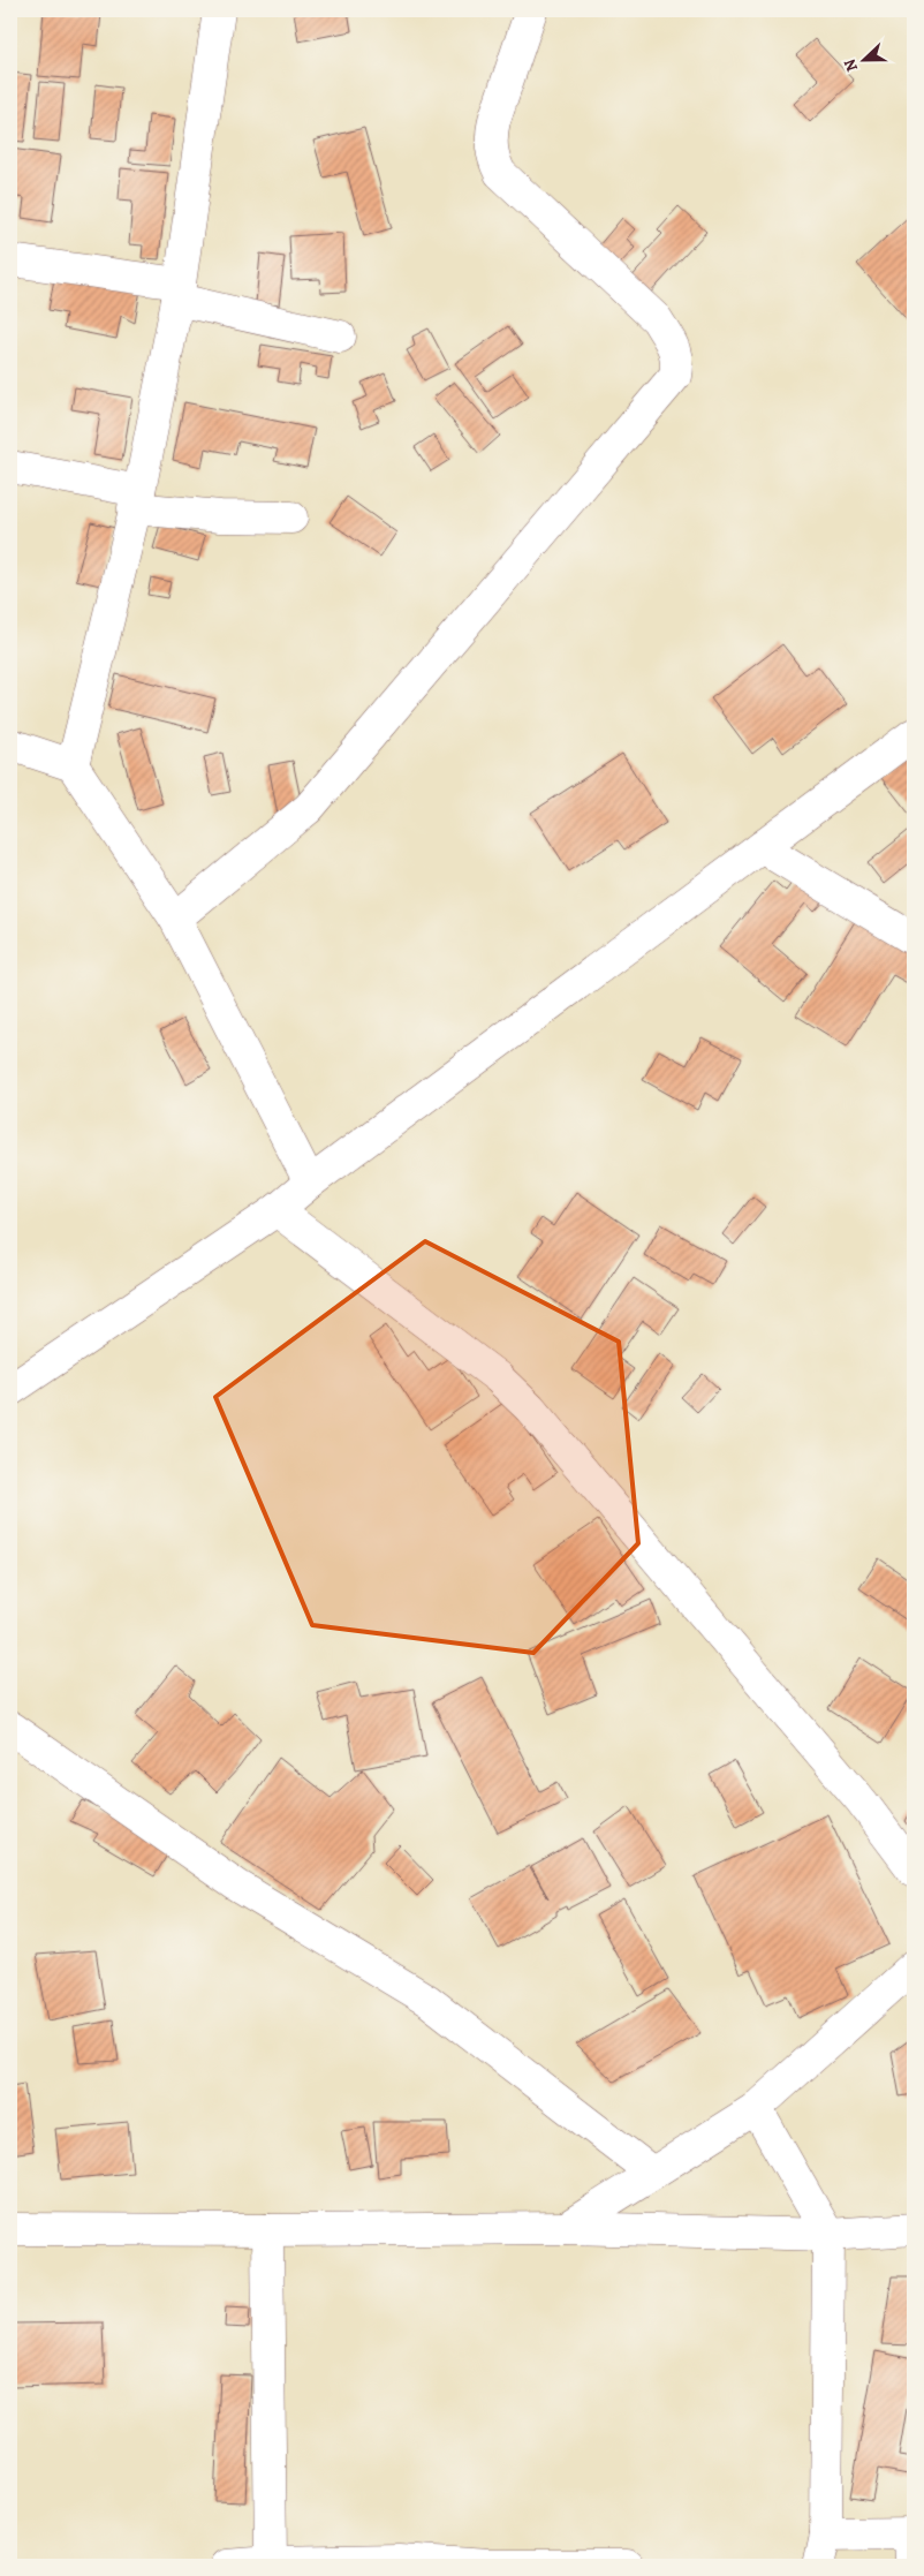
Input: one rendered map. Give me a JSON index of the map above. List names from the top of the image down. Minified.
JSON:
{"north":"left"}
